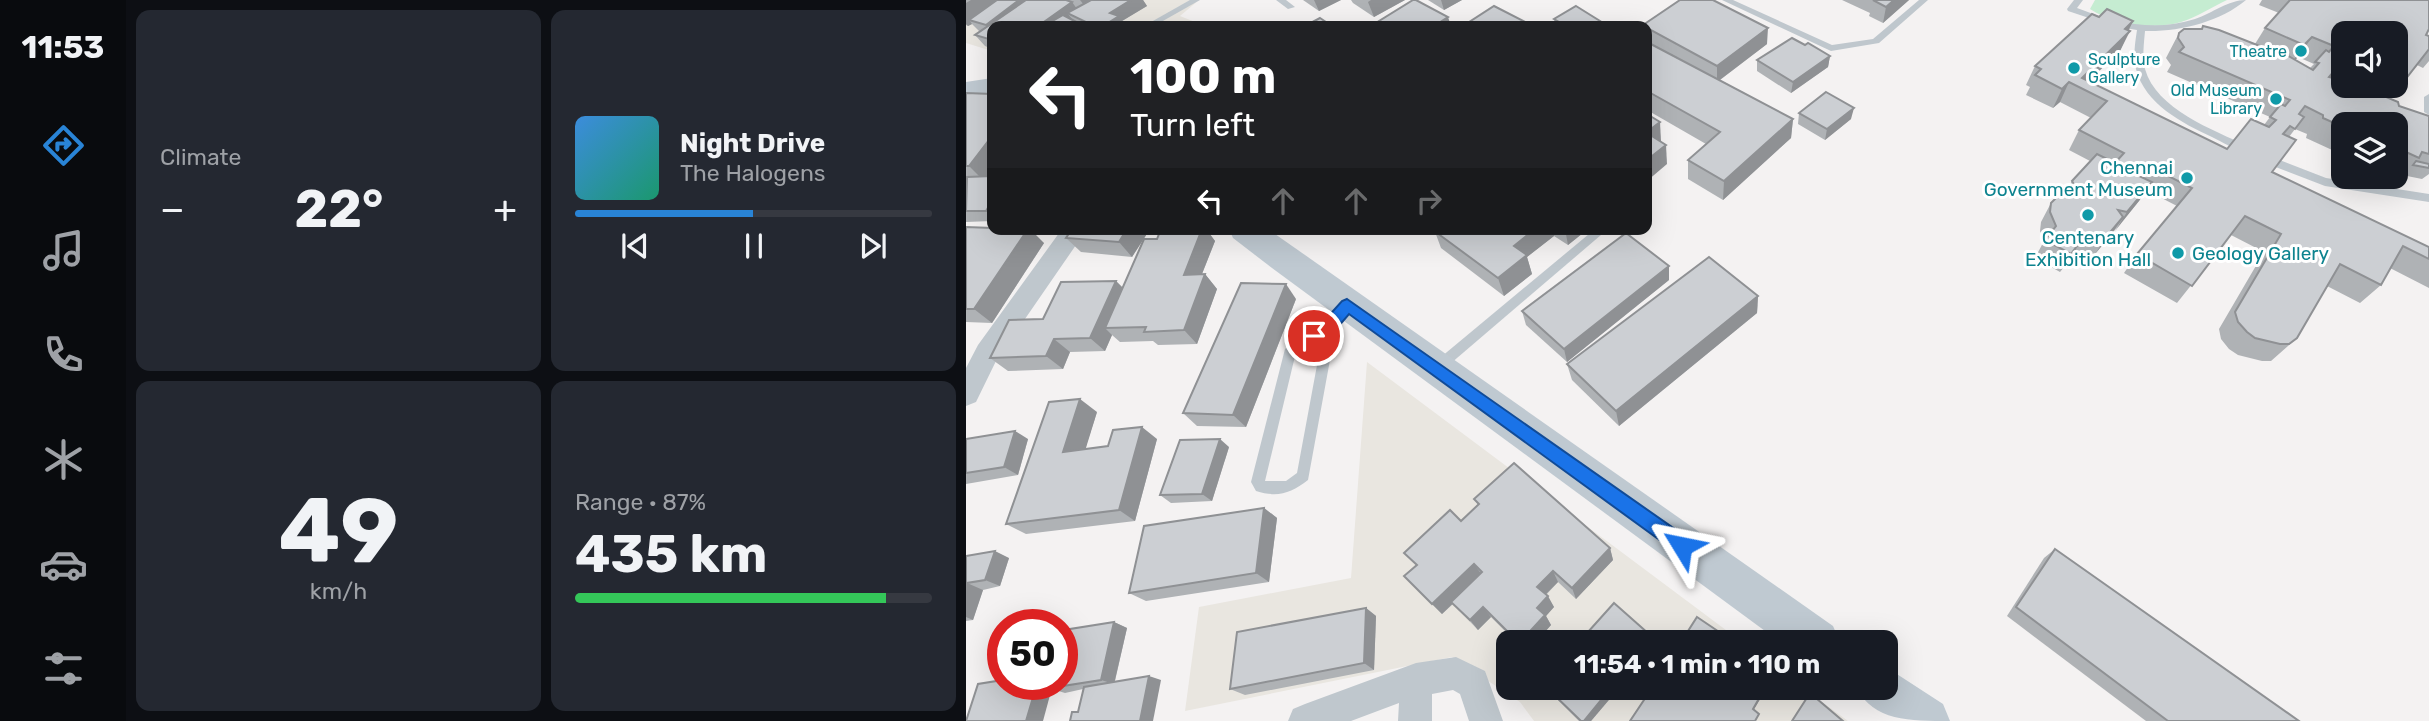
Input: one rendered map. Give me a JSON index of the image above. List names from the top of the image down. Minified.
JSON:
{"places":["Theatre","Sculpture Gallery","Old Museum Library","Chennai Government Museum","Centenary Exhibition Hall","Geology Gallery"],"page":{"tabs":"11:53","tile":["Climate",["49","km/h"],["Range · 87%","435 km"]],"turn":["100 m","Turn left"],"song":["Night Drive","The Halogens"],"heat":["−","22°","+"],"limit":"50","trip":"11:54 · 1 min · 110 m"}}
